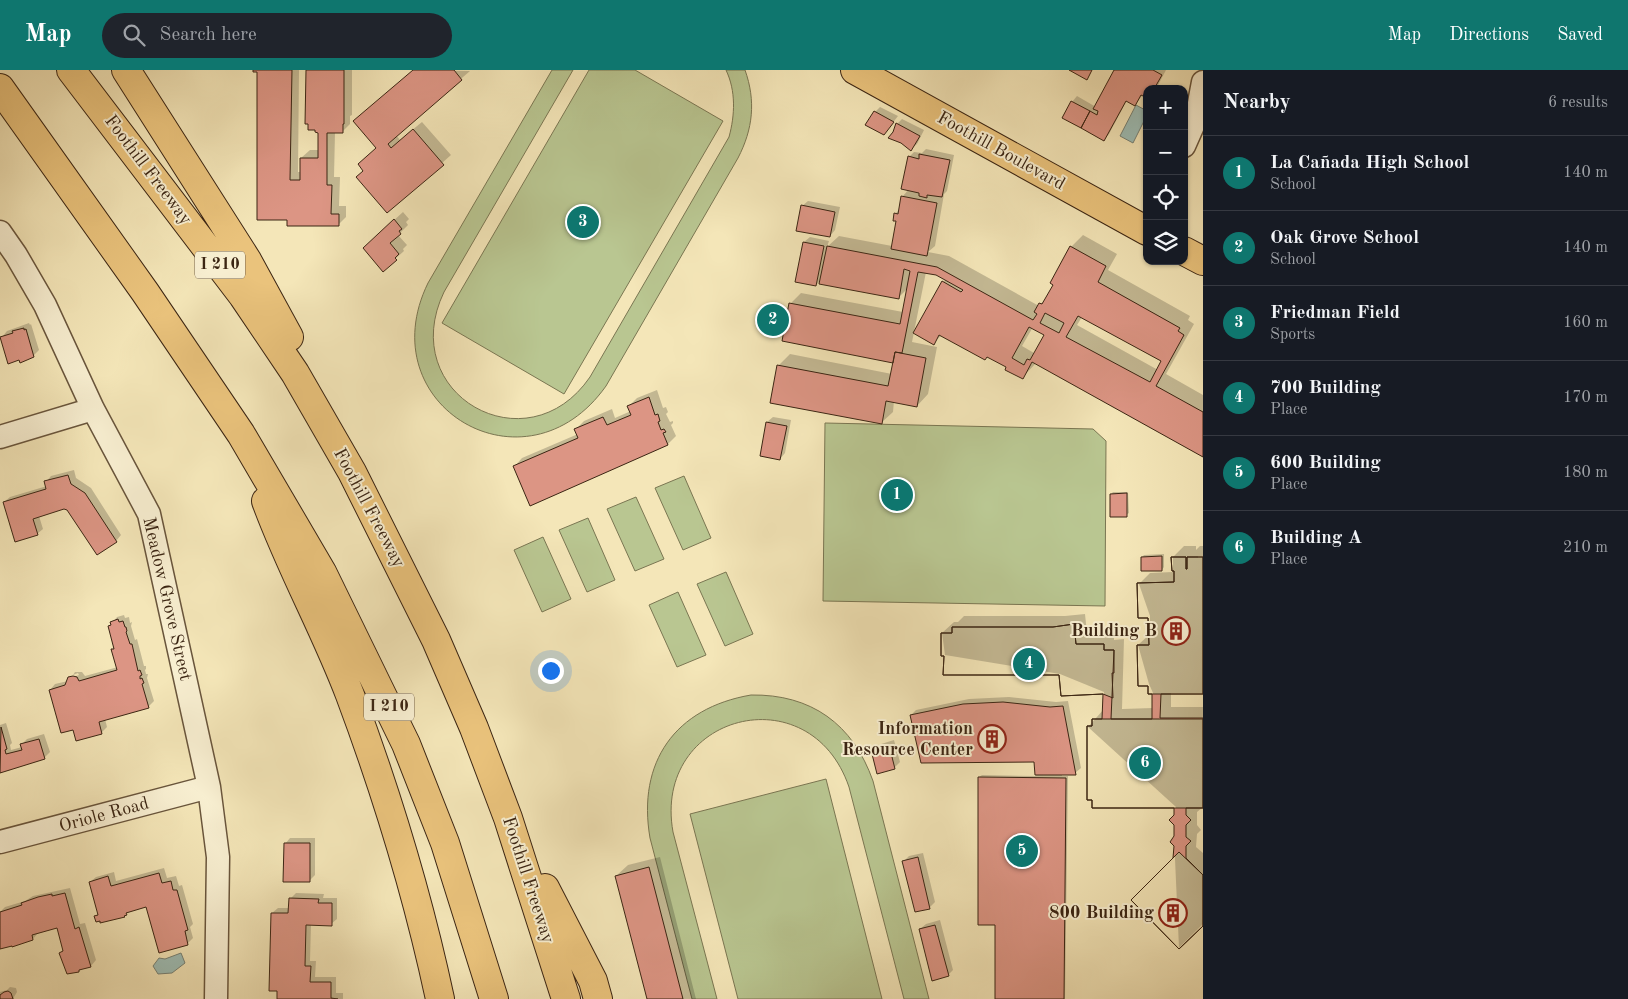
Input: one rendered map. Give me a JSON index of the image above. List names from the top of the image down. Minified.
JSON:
{"streets":{"main road":["Foothill Boulevard","Foothill Freeway","I 210"],"street":["Meadow Grove Street","Oriole Road"]},"crossings":[["Meadow Grove Street","Oriole Road"]],"places":{"building":["Building B","Information Resource Center","800 Building"]},"page":{"header":"Map","search":"Search here","nav":["Map","Directions","Saved"],"heading":["Nearby","6 results"],"map_buttons":["+","−"],"list":[{"mark":"1","name":"La Cañada High School","note":"School","value":"140 m"},{"mark":"2","name":"Oak Grove School","note":"School","value":"140 m"},{"mark":"3","name":"Friedman Field","note":"Sports","value":"160 m"},{"mark":"4","name":"700 Building","note":"Place","value":"170 m"},{"mark":"5","name":"600 Building","note":"Place","value":"180 m"},{"mark":"6","name":"Building A","note":"Place","value":"210 m"}],"pins":["3","2","1","4","6","5"]}}
